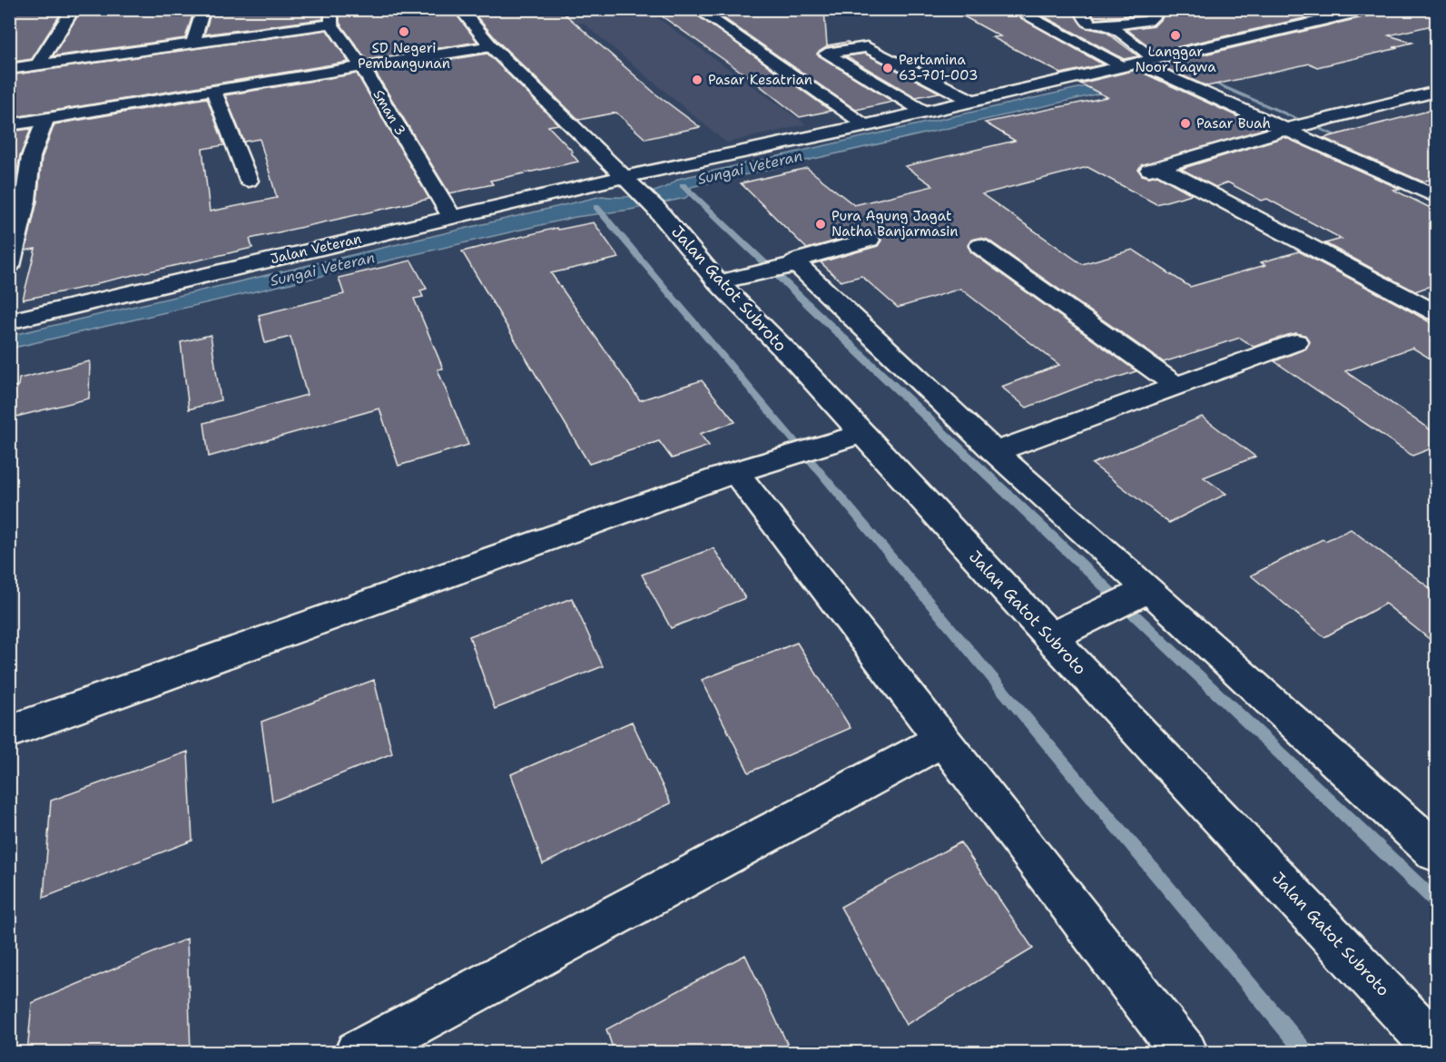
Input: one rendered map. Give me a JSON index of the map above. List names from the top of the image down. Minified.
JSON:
{"streets":{"street":["Sman 3","Jalan Veteran","Jalan Gatot Subroto"]},"crossings":[["Sman 3","Jalan Veteran"],["Jalan Veteran","Jalan Gatot Subroto"]],"water":["Sungai Veteran"],"places":["SD Negeri Pembangunan","Langgar Noor Taqwa","Pertamina 63-701-003","Pasar Kesatrian","Pasar Buah","Pura Agung Jagat Natha Banjarmasin"]}
